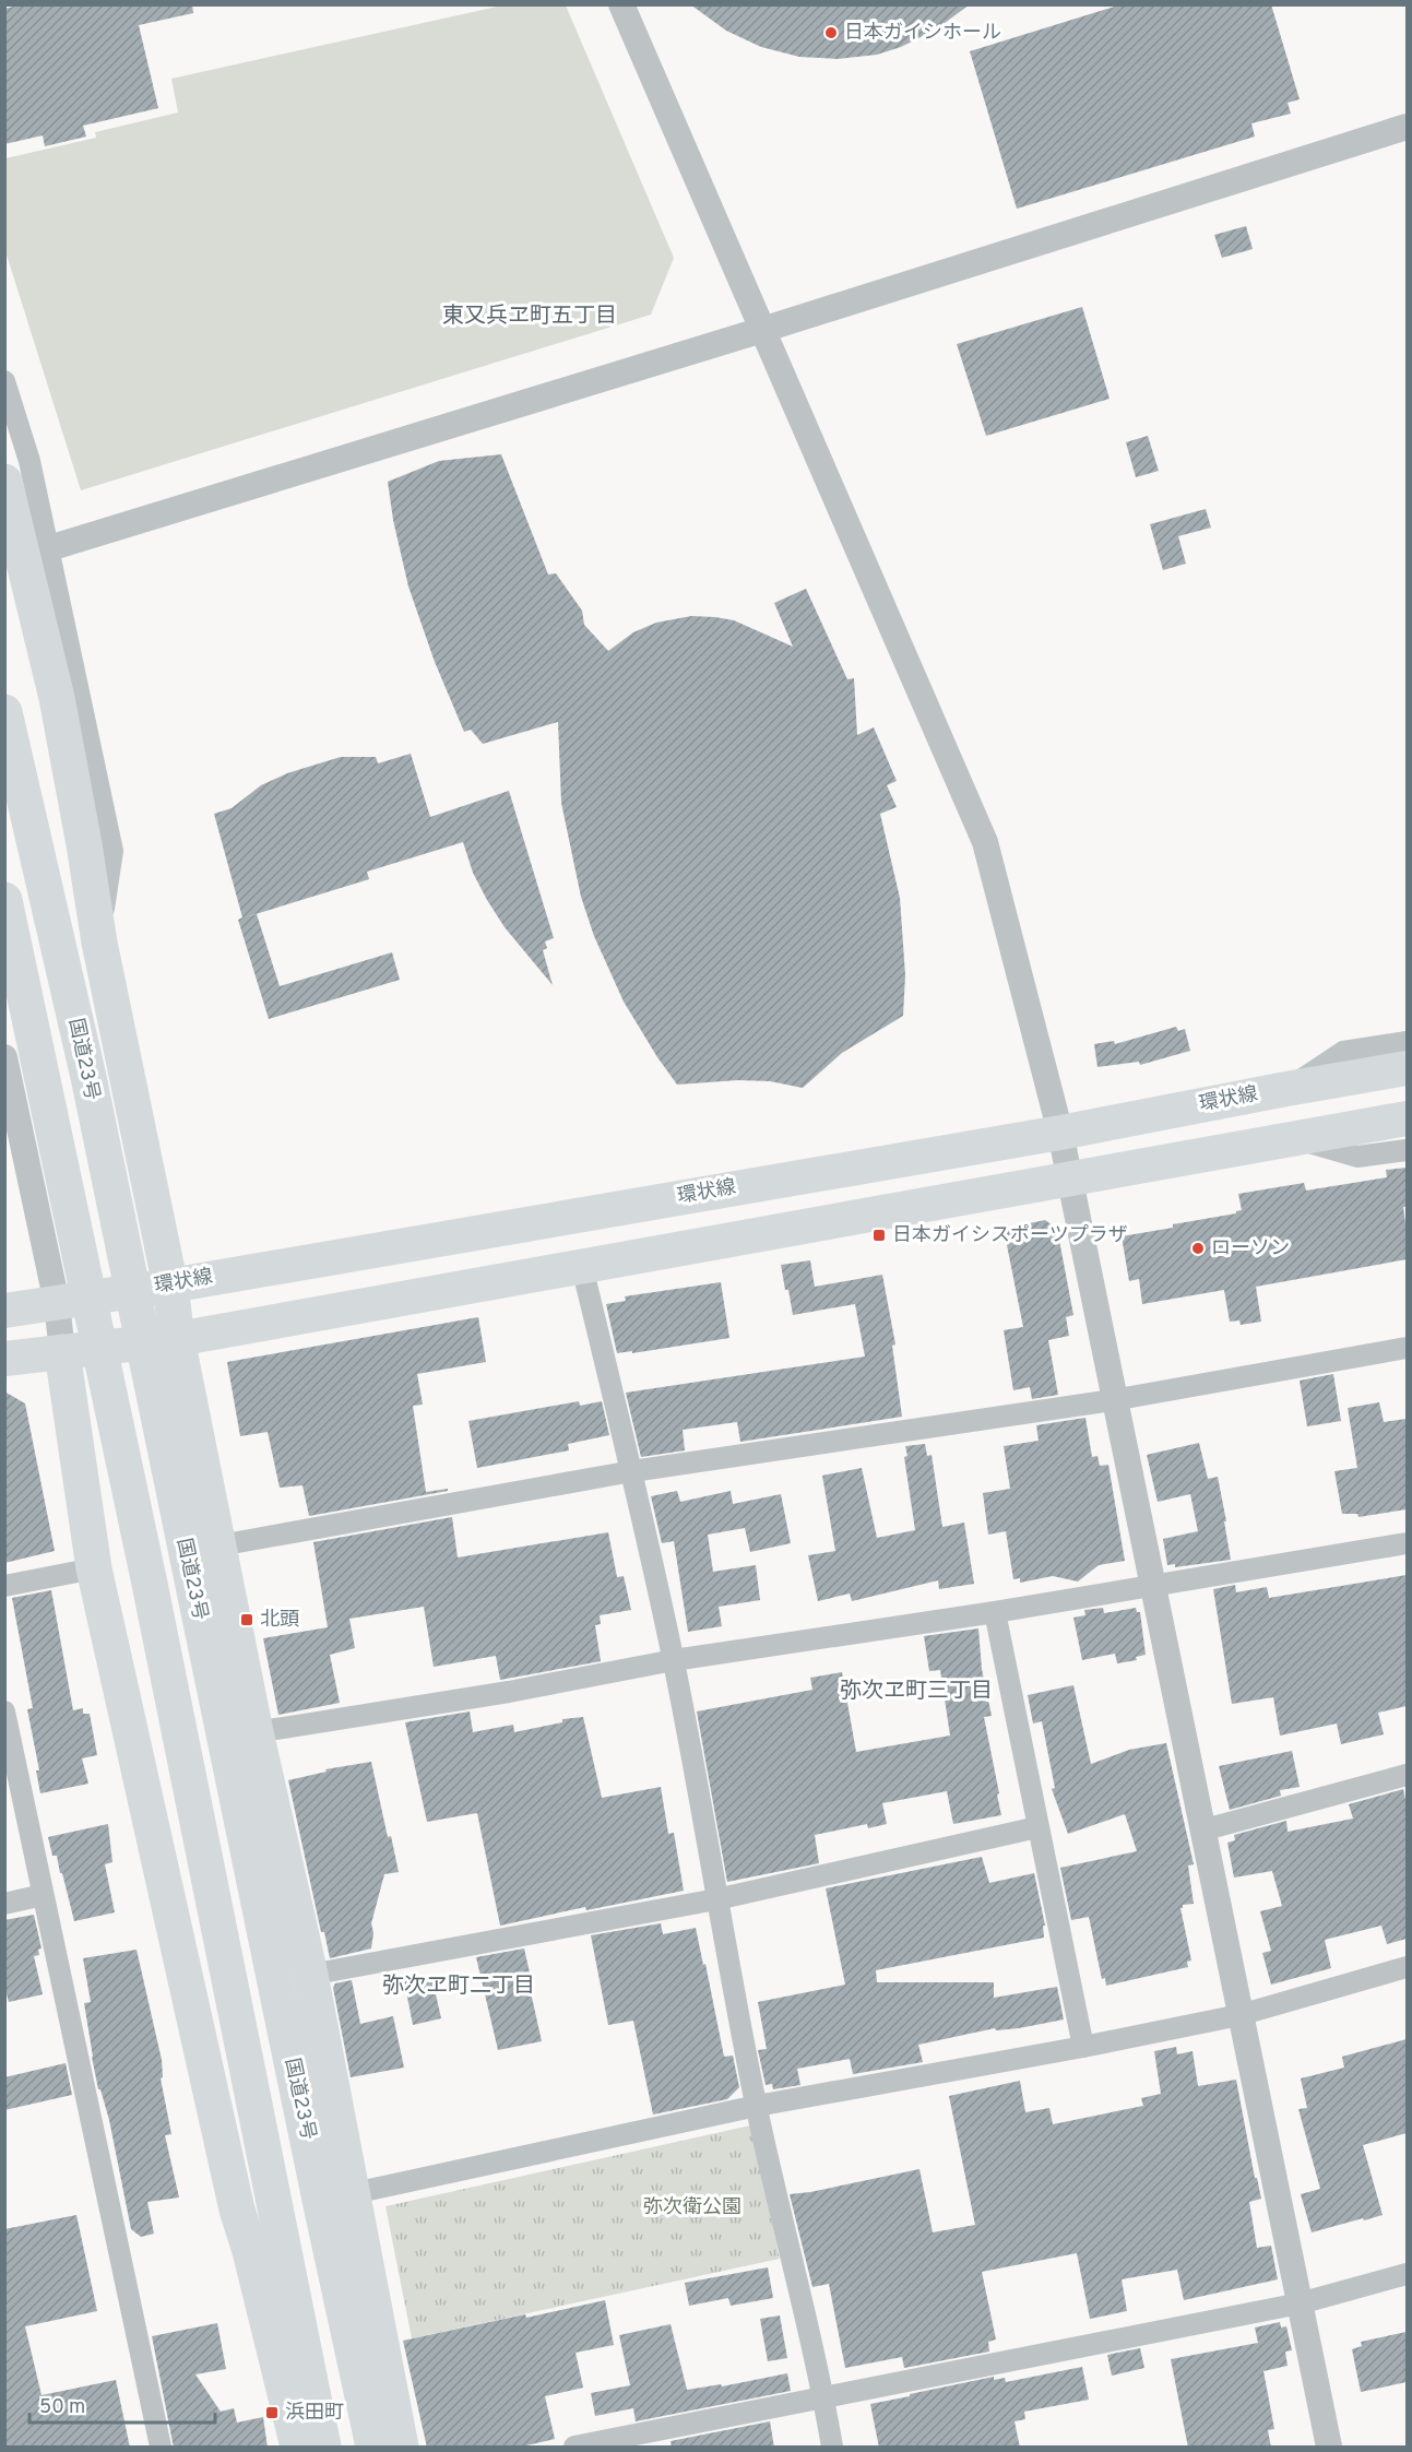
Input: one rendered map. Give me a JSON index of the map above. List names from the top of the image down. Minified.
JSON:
{"streets":{"highway":["国道23号"],"main road":["環状線"]},"districts":["東又兵ヱ町五丁目","弥次ヱ町三丁目","弥次ヱ町二丁目"],"parks":["弥次衛公園"],"places":{"other":["日本ガイシホール","ローソン"],"transit":["日本ガイシスポーツプラザ","北頭","浜田町"]},"scale_bar":"50 m"}
